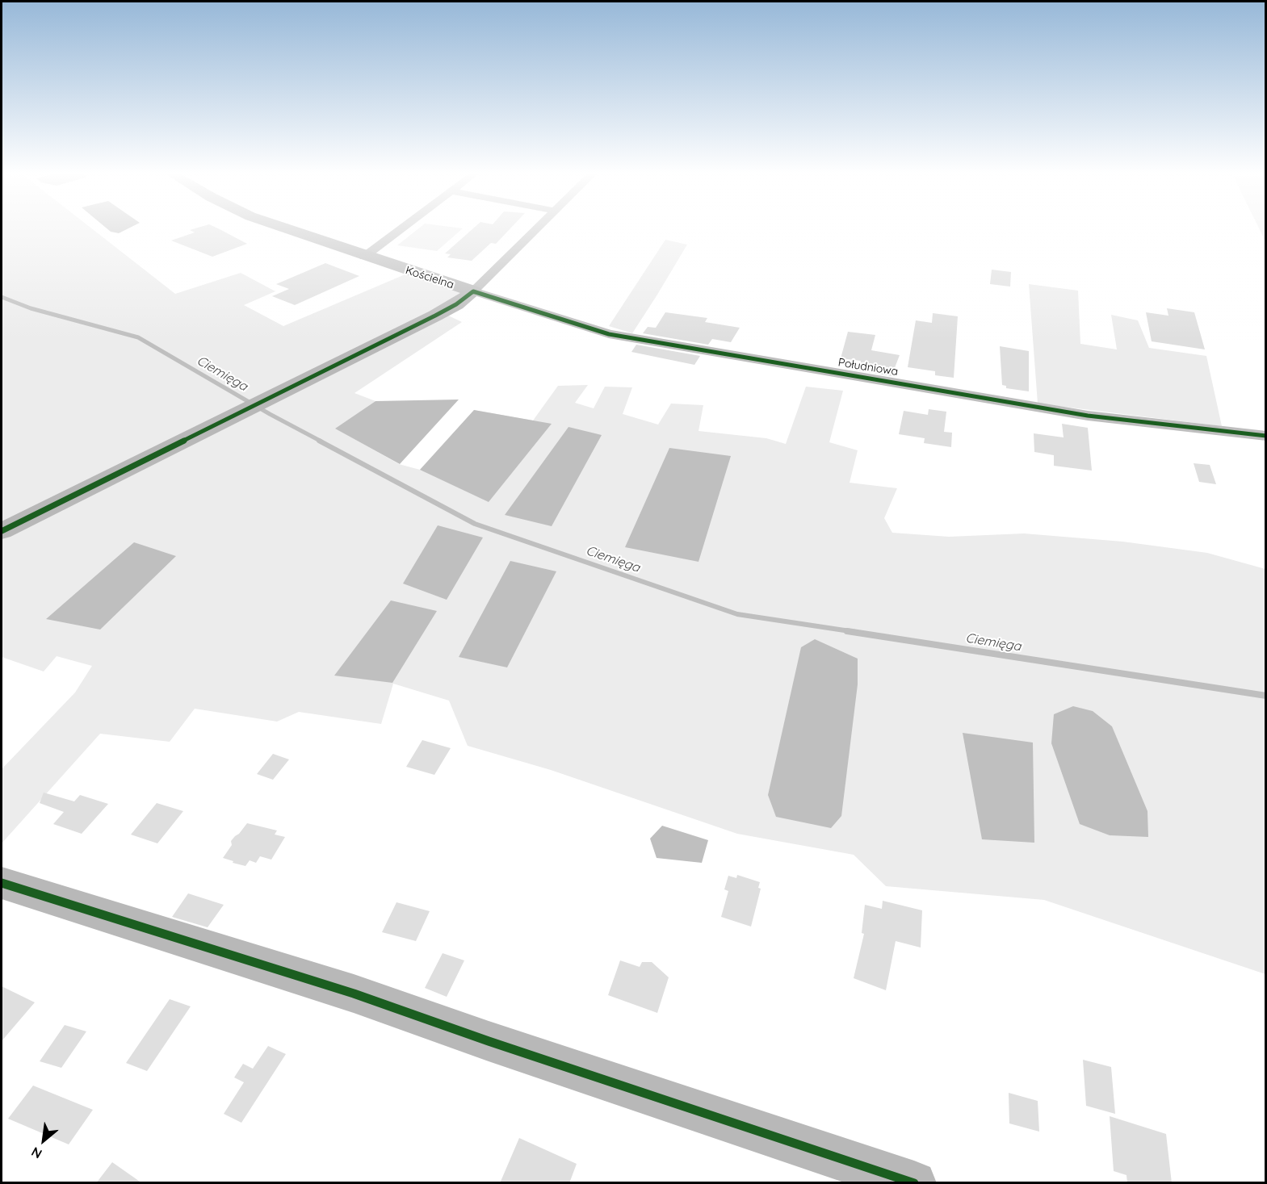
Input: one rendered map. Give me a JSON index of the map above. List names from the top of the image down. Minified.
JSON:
{"streets":{"street":["Kościelna","Południowa"]},"crossings":[["Kościelna","Południowa"]],"water":["Ciemięga"],"north":"bottom left"}
